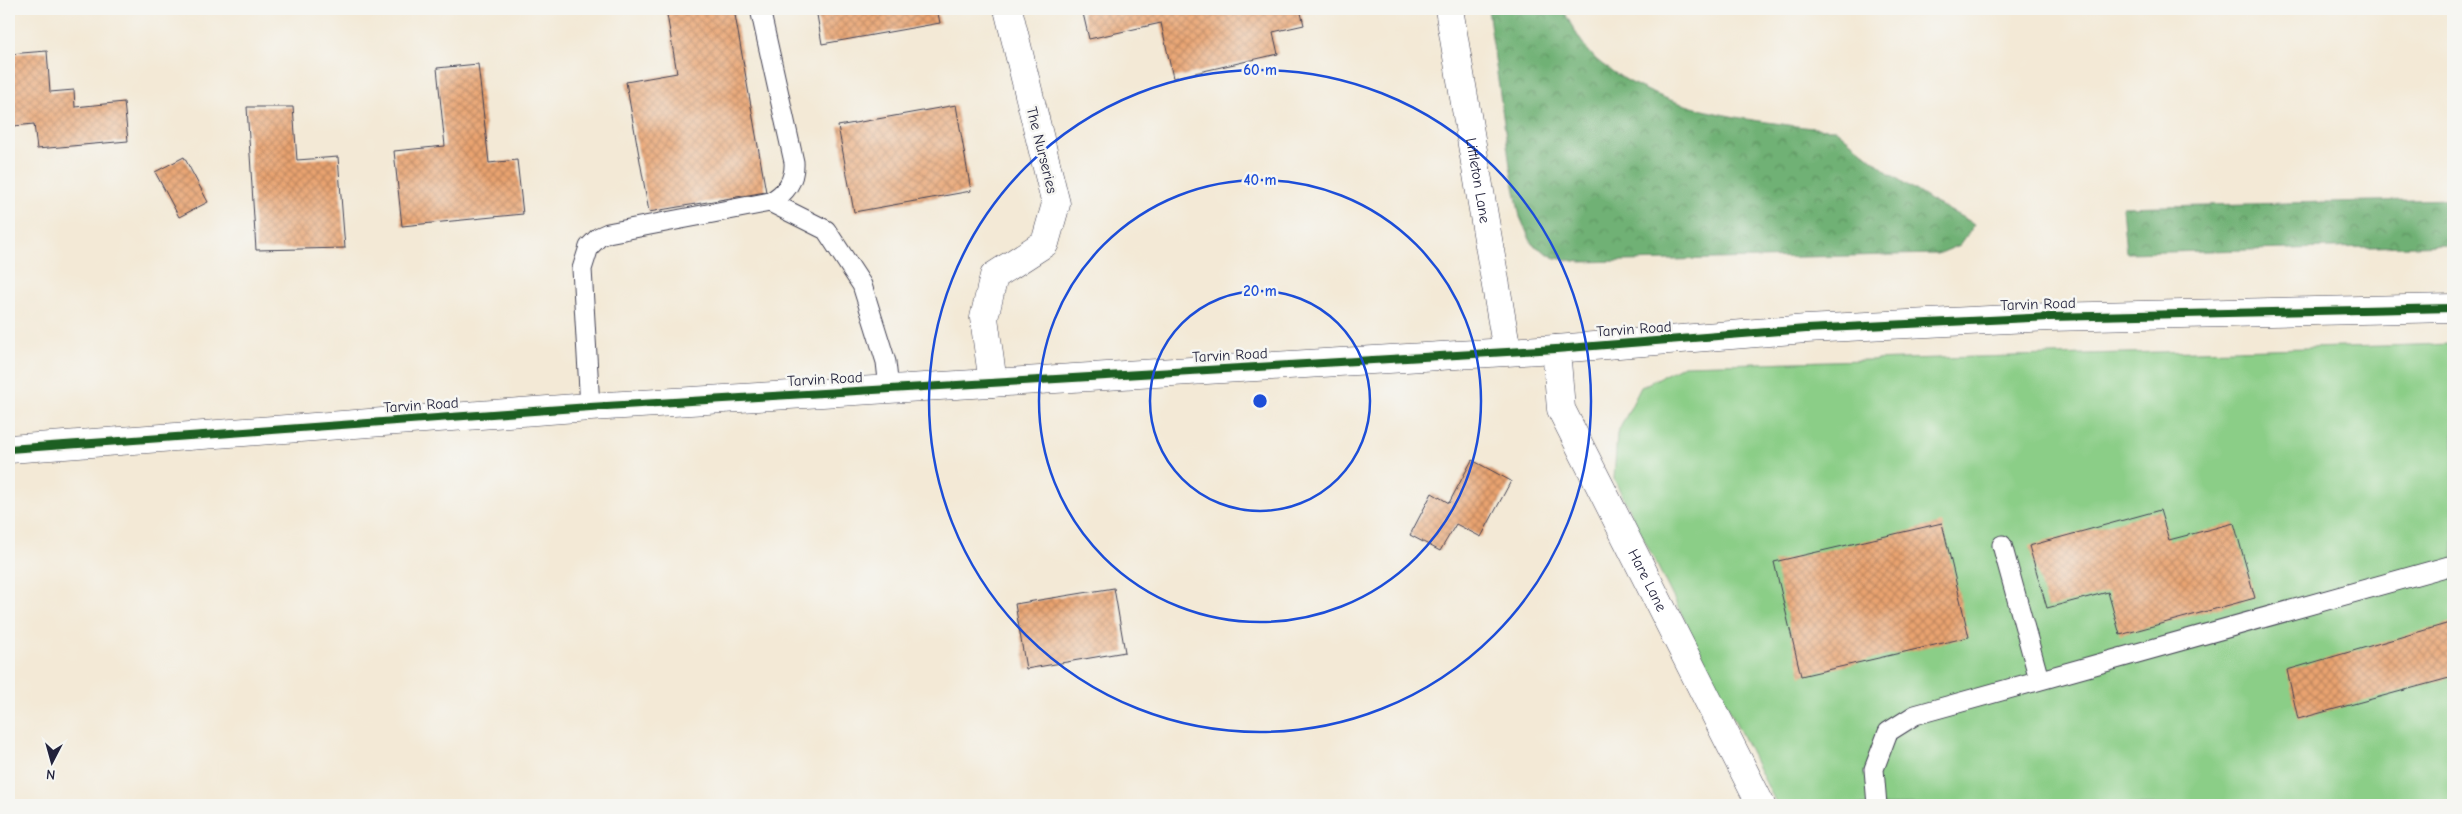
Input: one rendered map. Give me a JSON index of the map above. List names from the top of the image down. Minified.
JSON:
{"streets":{"main road":["The Nurseries","Littleton Lane","Tarvin Road","Hare Lane"]},"crossings":[["The Nurseries","Tarvin Road"],["Littleton Lane","Tarvin Road"],["Tarvin Road","Hare Lane"]],"north":"bottom","rings":["60 m","40 m","20 m"]}
